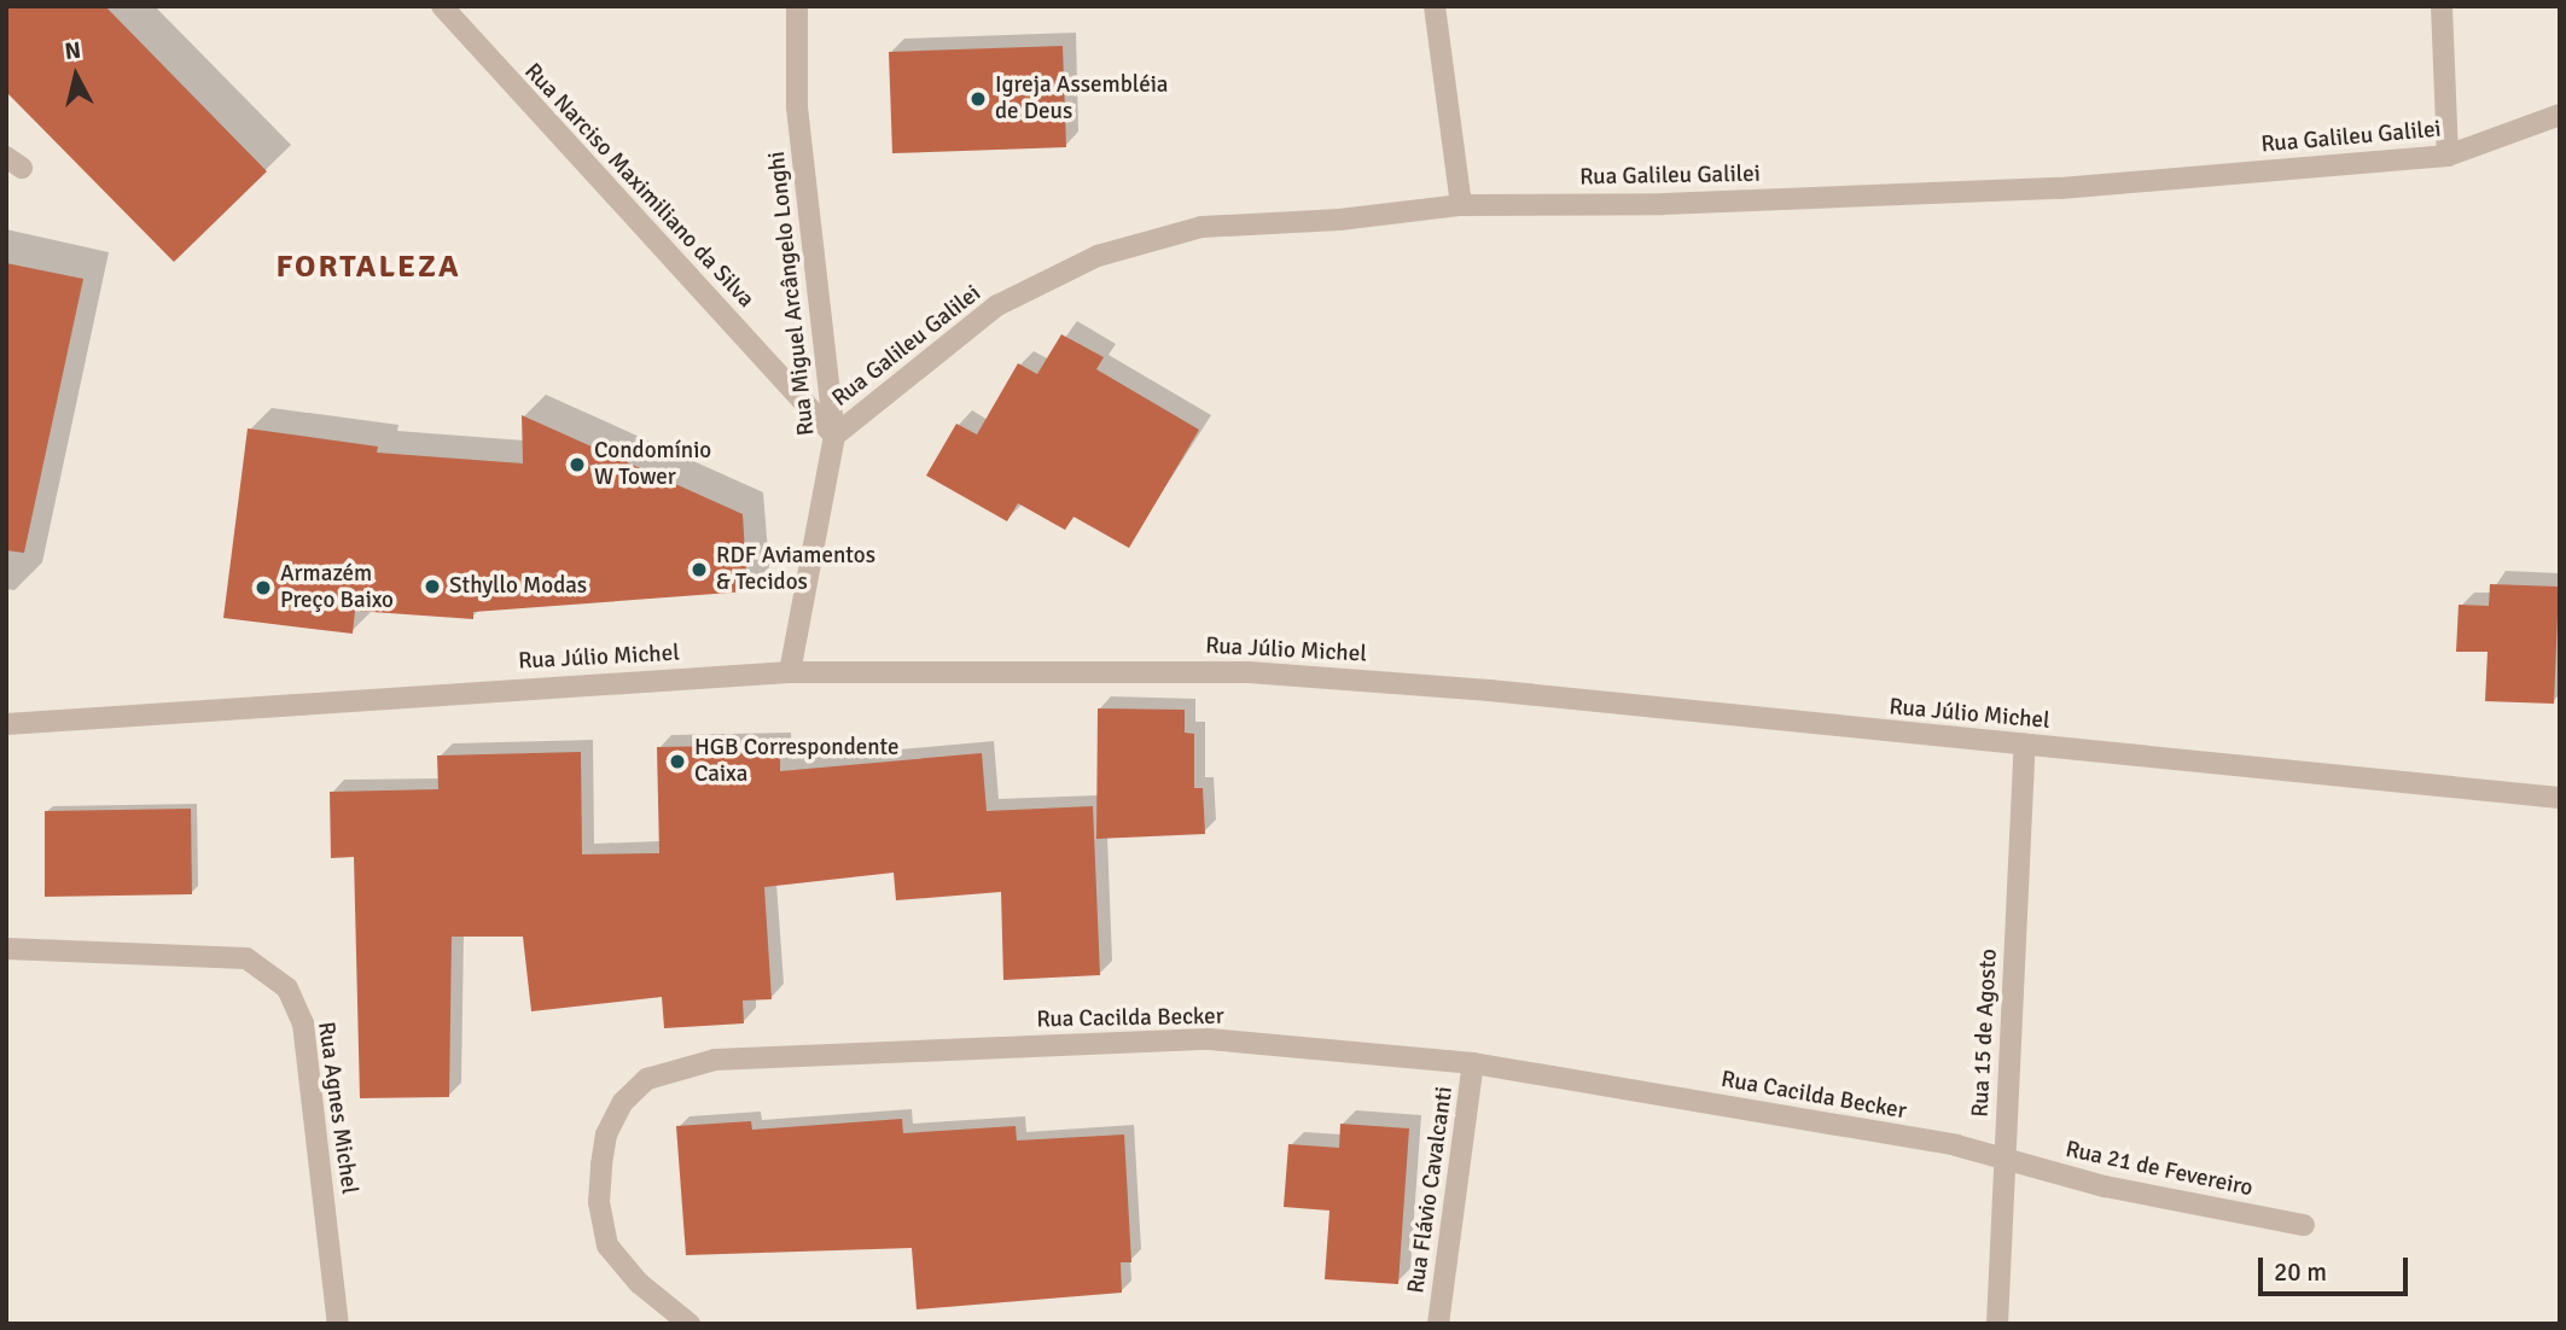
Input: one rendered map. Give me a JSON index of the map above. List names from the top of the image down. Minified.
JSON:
{"streets":{"street":["Rua Galileu Galilei","Rua Narciso Maximiliano da Silva","Rua Miguel Arcângelo Longhi","Rua Júlio Michel","Rua Cacilda Becker","Rua 15 de Agosto","Rua Agnes Michel","Rua 21 de Fevereiro","Rua Flávio Cavalcanti"]},"crossings":[["Rua Galileu Galilei","Rua Narciso Maximiliano da Silva"],["Rua Galileu Galilei","Rua Miguel Arcângelo Longhi"],["Rua Narciso Maximiliano da Silva","Rua Miguel Arcângelo Longhi"],["Rua Miguel Arcângelo Longhi","Rua Júlio Michel"],["Rua Júlio Michel","Rua 15 de Agosto"],["Rua Cacilda Becker","Rua 15 de Agosto"],["Rua Cacilda Becker","Rua 21 de Fevereiro"],["Rua Cacilda Becker","Rua Flávio Cavalcanti"],["Rua 15 de Agosto","Rua 21 de Fevereiro"]],"districts":["FORTALEZA"],"places":["Igreja Assembléia de Deus","Condomínio W Tower","RDF Aviamentos & Tecidos","Sthyllo Modas","Armazém Preço Baixo","HGB Correspondente Caixa"],"scale_bar":"20 m","north":"top"}
